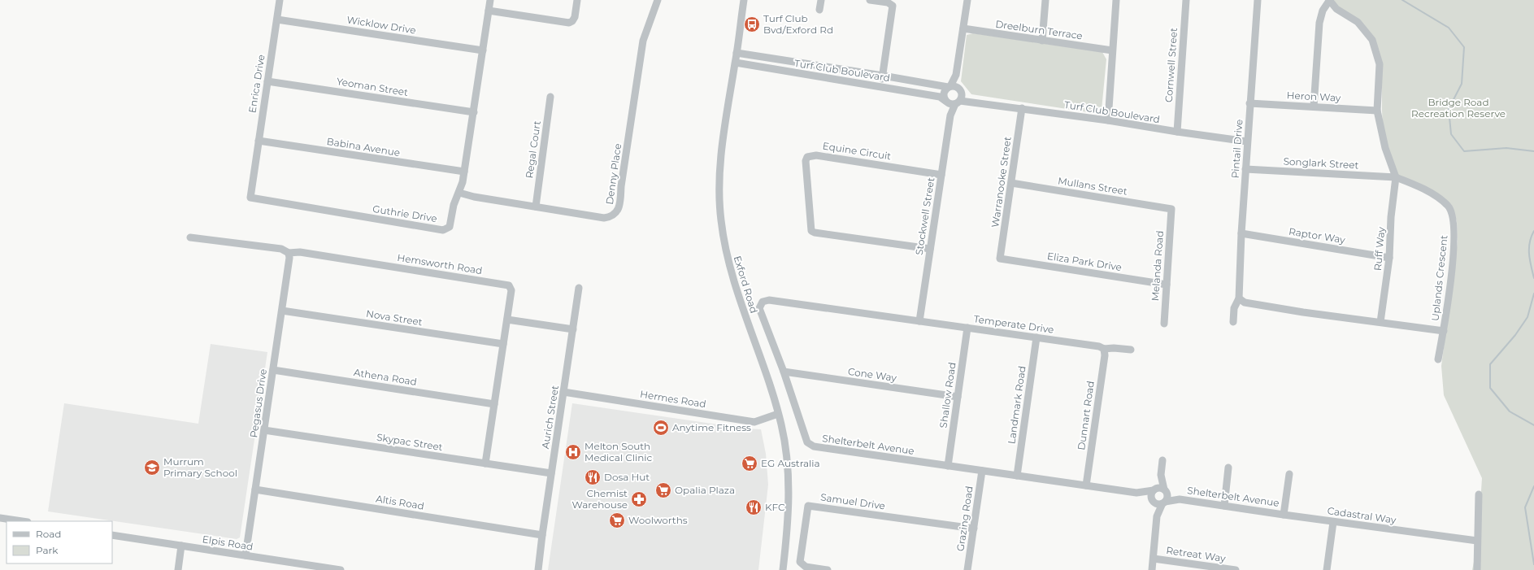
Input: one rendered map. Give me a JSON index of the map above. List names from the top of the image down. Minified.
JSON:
{"streets":{"street":["Wicklow Drive","Dreelburn Terrace","Cornwell Street","Turf Club Boulevard","Enrica Drive","Yeoman Street","Heron Way","Babina Avenue","Pintail Drive","Regal Court","Equine Circuit","Songlark Street","Denny Place","Warranooke Street","Mullans Street","Guthrie Drive","Stockwell Street","Raptor Way","Ruff Way","Eliza Park Drive","Hemsworth Road","Melanda Road","Uplands Crescent","Exford Road","Nova Street","Temperate Drive","Cone Way","Athena Road","Shallow Road","Hermes Road","Pegasus Drive","Landmark Road","Dunnart Road","Aurich Street","Skypac Street","Shelterbelt Avenue","Samuel Drive","Altis Road","Cadastral Way","Grazing Road","Elpis Road","Retreat Way"]},"crossings":[["Wicklow Drive","Enrica Drive"],["Wicklow Drive","Guthrie Drive"],["Cornwell Street","Turf Club Boulevard"],["Turf Club Boulevard","Pintail Drive"],["Turf Club Boulevard","Warranooke Street"],["Turf Club Boulevard","Stockwell Street"],["Turf Club Boulevard","Exford Road"],["Enrica Drive","Yeoman Street"],["Enrica Drive","Babina Avenue"],["Enrica Drive","Guthrie Drive"],["Yeoman Street","Guthrie Drive"],["Heron Way","Pintail Drive"],["Babina Avenue","Guthrie Drive"],["Pintail Drive","Songlark Street"],["Pintail Drive","Raptor Way"],["Regal Court","Denny Place"],["Equine Circuit","Stockwell Street"],["Songlark Street","Ruff Way"],["Songlark Street","Uplands Crescent"],["Denny Place","Guthrie Drive"],["Warranooke Street","Mullans Street"],["Warranooke Street","Eliza Park Drive"],["Mullans Street","Melanda Road"],["Stockwell Street","Temperate Drive"],["Stockwell Street","Shelterbelt Avenue"],["Raptor Way","Ruff Way"],["Ruff Way","Uplands Crescent"],["Eliza Park Drive","Melanda Road"],["Hemsworth Road","Nova Street"],["Hemsworth Road","Athena Road"],["Hemsworth Road","Pegasus Drive"],["Hemsworth Road","Skypac Street"],["Exford Road","Hermes Road"],["Nova Street","Pegasus Drive"],["Temperate Drive","Shallow Road"],["Temperate Drive","Landmark Road"],["Temperate Drive","Dunnart Road"],["Temperate Drive","Shelterbelt Avenue"],["Cone Way","Shallow Road"],["Cone Way","Shelterbelt Avenue"],["Athena Road","Pegasus Drive"],["Shallow Road","Shelterbelt Avenue"],["Hermes Road","Aurich Street"],["Pegasus Drive","Skypac Street"],["Pegasus Drive","Altis Road"],["Pegasus Drive","Elpis Road"],["Landmark Road","Shelterbelt Avenue"],["Dunnart Road","Shelterbelt Avenue"],["Aurich Street","Skypac Street"],["Aurich Street","Altis Road"],["Shelterbelt Avenue","Cadastral Way"],["Shelterbelt Avenue","Grazing Road"],["Samuel Drive","Grazing Road"]],"parks":["Bridge Road Recreation Reserve"],"places":{"bus stop":["Turf Club Bvd/Exford Rd"],"sports":["Anytime Fitness"],"hospital":["Melton South Medical Clinic"],"supermarket":["EG Australia","Opalia Plaza","Woolworths"],"school or university":["Murrum Primary School"],"restaurant":["Dosa Hut","KFC"],"pharmacy":["Chemist Warehouse"]},"legend":["Road","Park"]}
